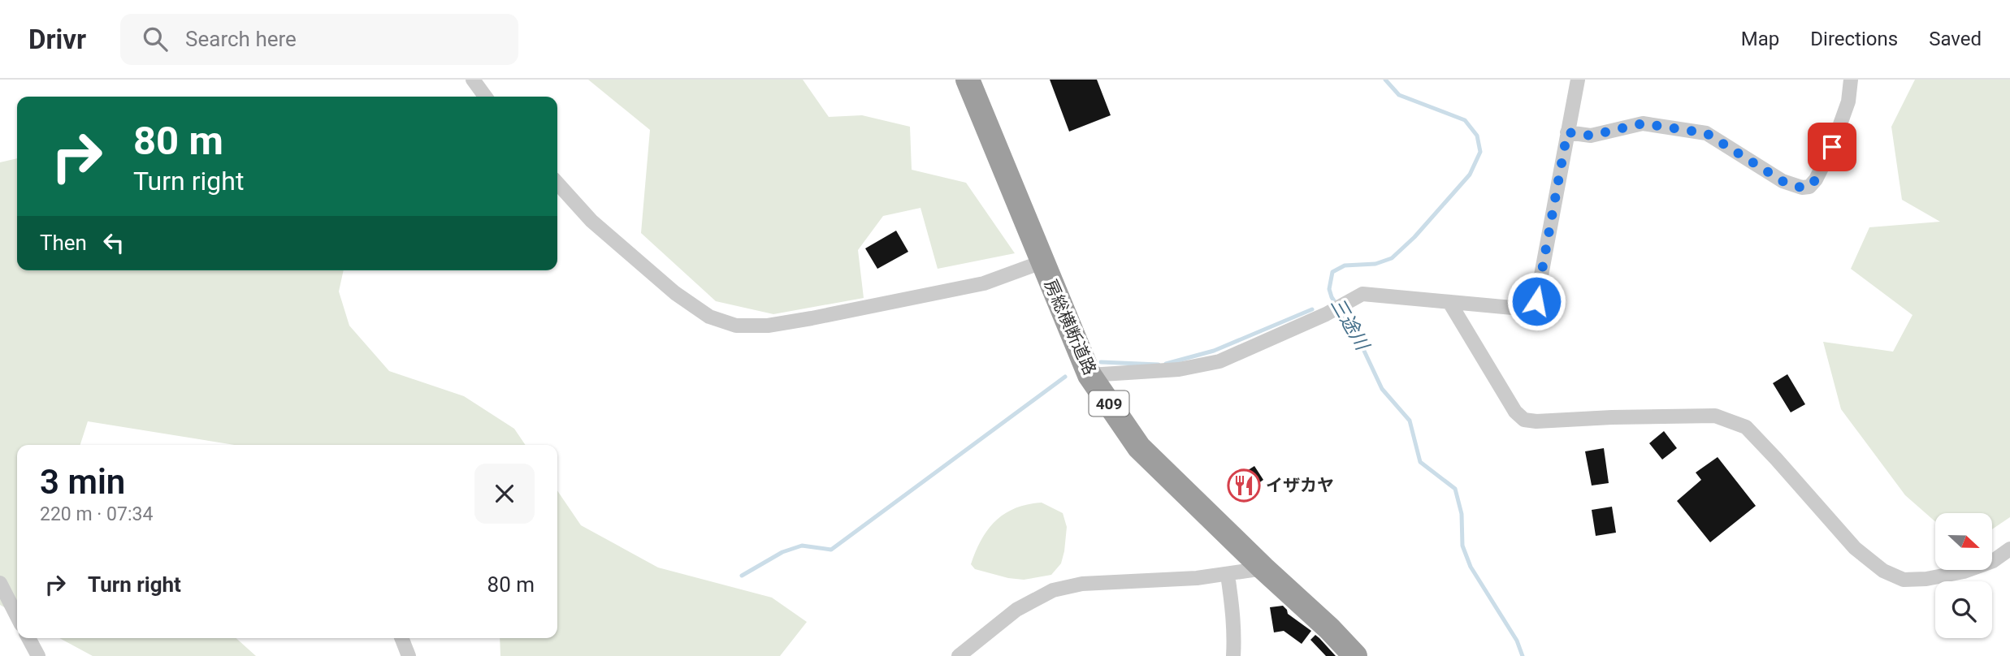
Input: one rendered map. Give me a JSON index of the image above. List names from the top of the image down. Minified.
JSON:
{"streets":{"highway":["房総横断道路","409"]},"water":["三途川"],"places":{"restaurant":["イザカヤ"]},"north":"right","page":{"header":"Drivr","search":"Search here","nav":["Map","Directions","Saved"],"turn":["80 m","Turn right"],"then":"Then","heading":["3 min","220 m · 07:34"],"list":[{"name":"Turn right","value":"80 m"}]}}
